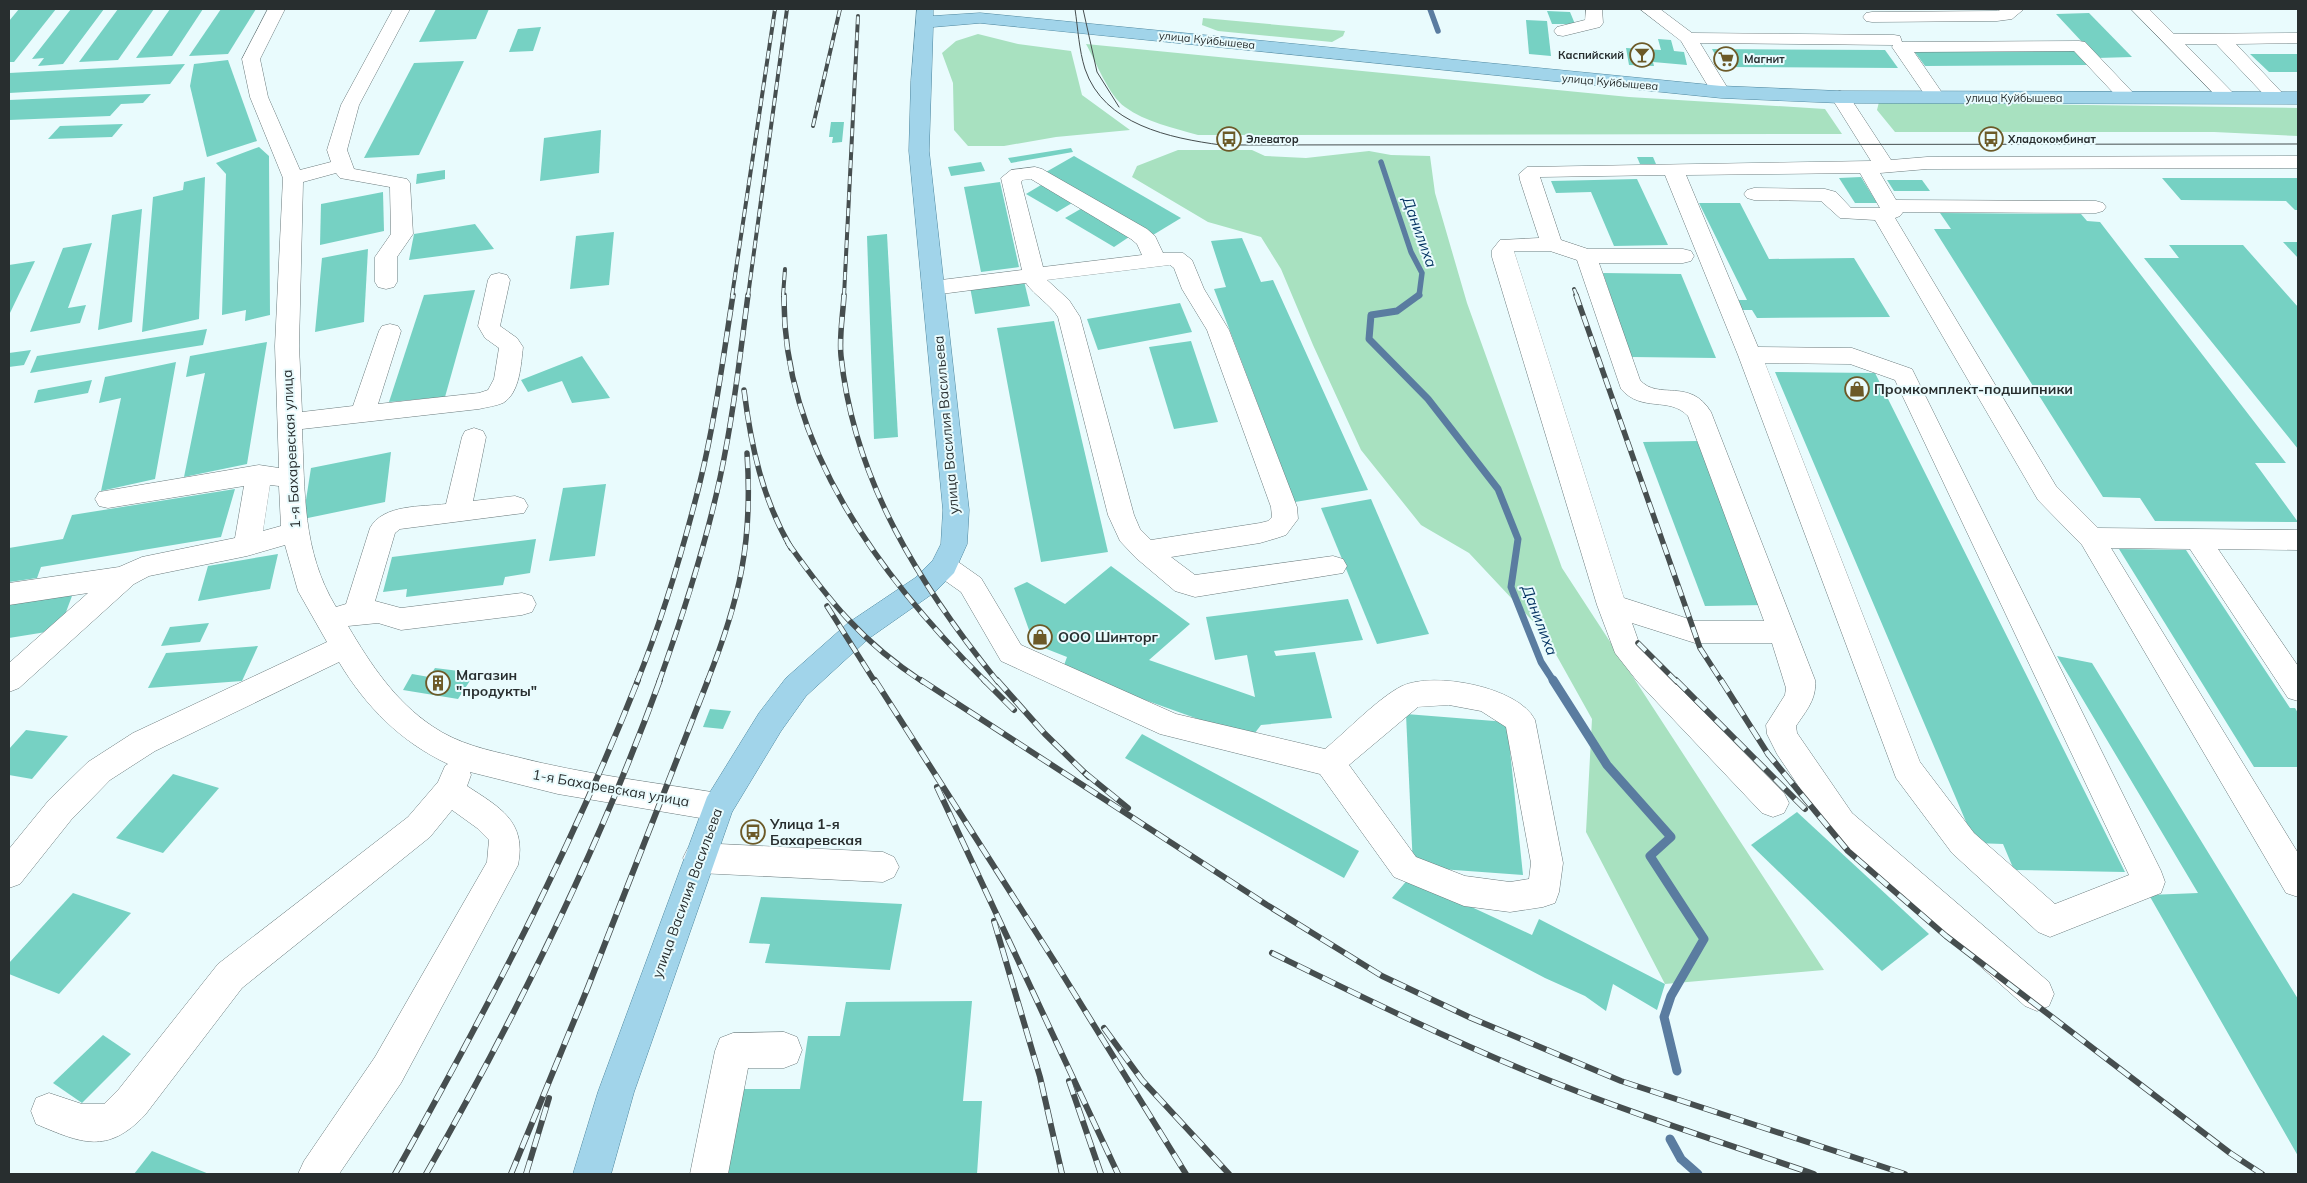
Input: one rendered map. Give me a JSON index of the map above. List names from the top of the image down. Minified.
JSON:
{"streets":{"main road":["улица Куйбышева","улица Василия Васильева"],"street":["1-я Бахаревская улица"]},"crossings":[["улица Куйбышева","улица Василия Васильева"],["улица Василия Васильева","1-я Бахаревская улица"]],"water":["Данилиха"],"places":{"bar":["Каспийский"],"supermarket":["Магнит"],"bus stop":["Элеватор","Хладокомбинат","Улица 1-я Бахаревская"],"shop":["Промкомплект-подшипники","ООО Шинторг"],"building":["Магазин \"продукты\""]}}
